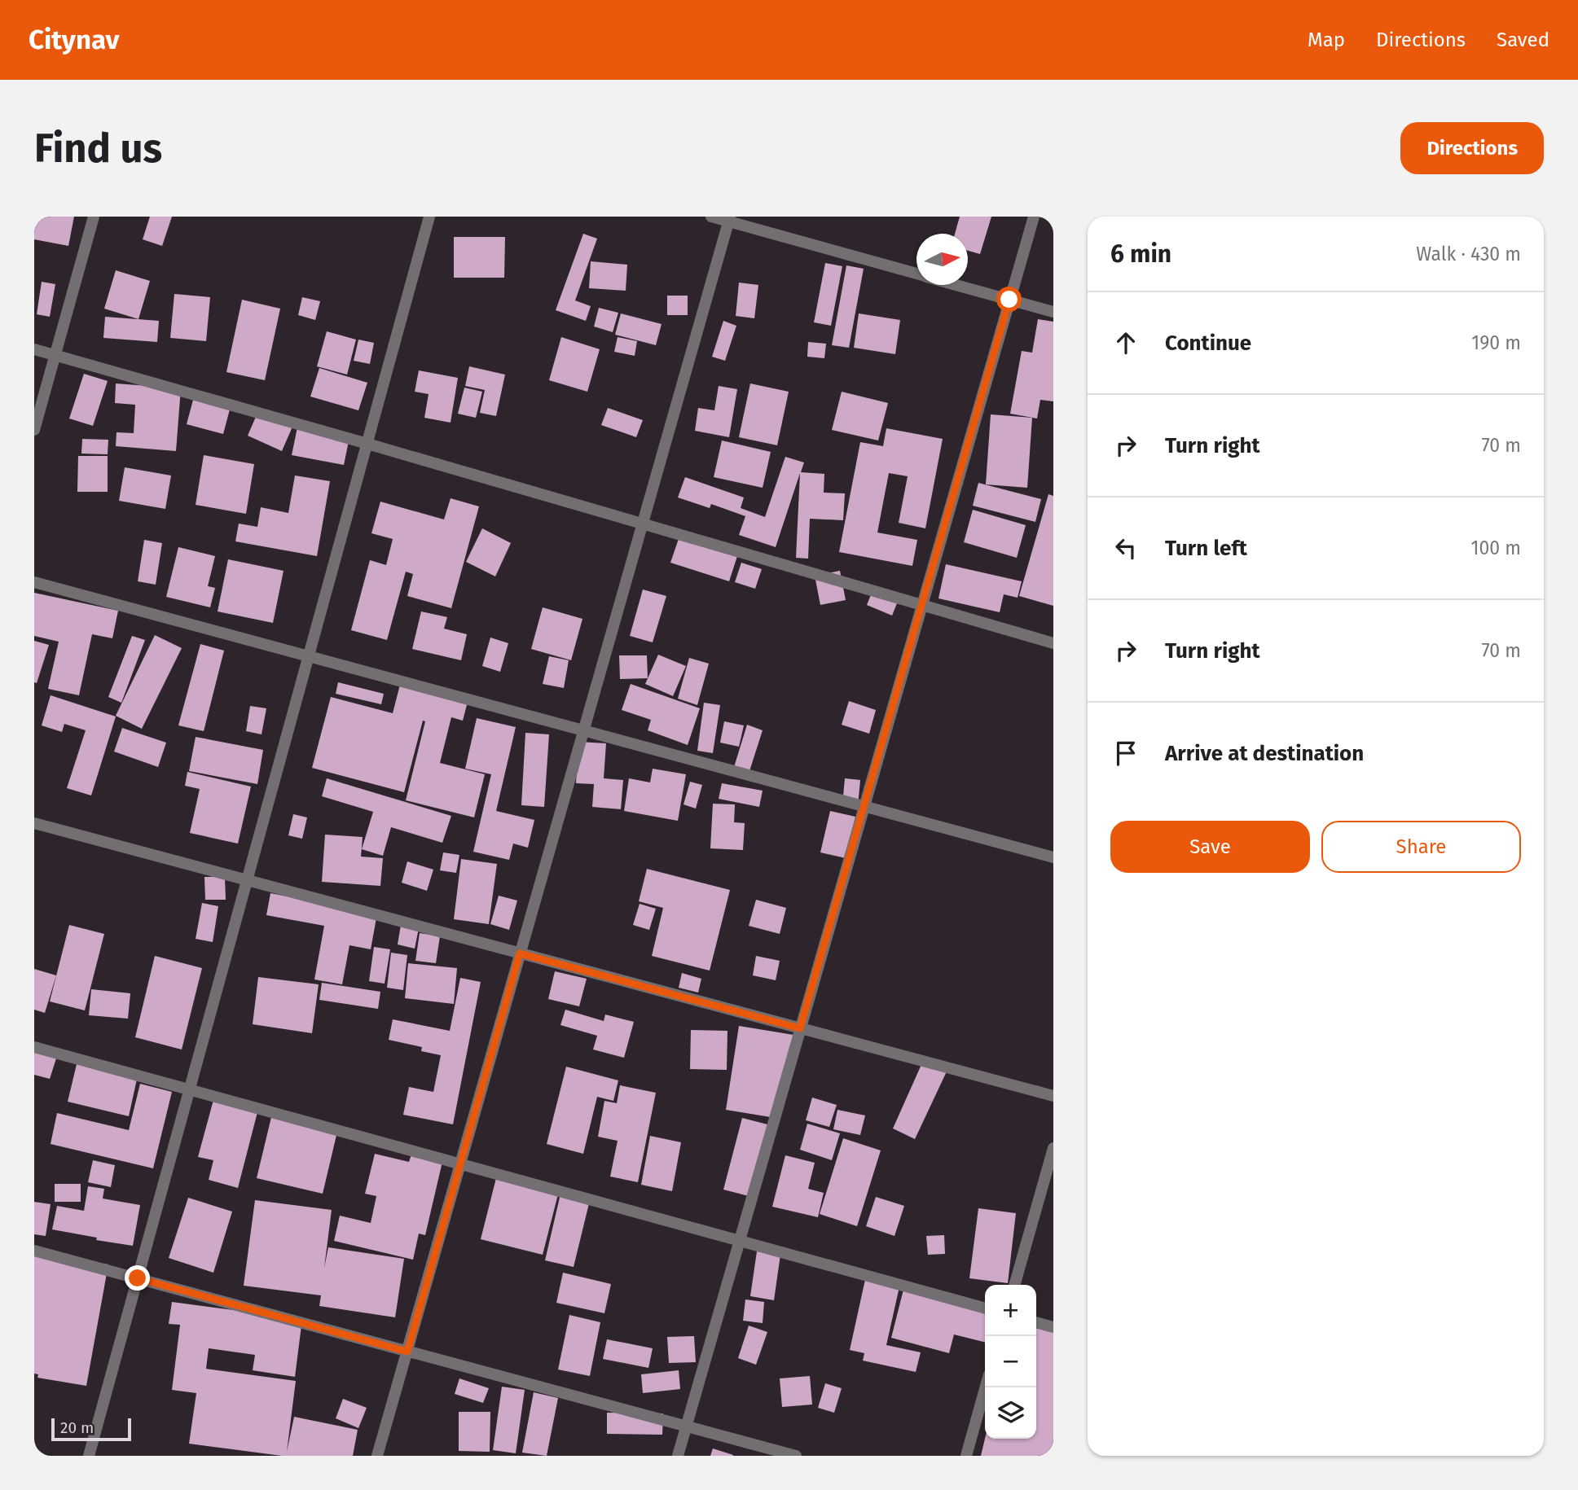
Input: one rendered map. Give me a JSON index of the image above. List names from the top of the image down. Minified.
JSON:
{"scale_bar":"20 m","north":"right","page":{"header":"Citynav","nav":["Map","Directions","Saved"],"buttons":["Directions",["Save","Share"]],"title":"Find us","heading":["6 min","Walk · 430 m"],"list":[["Continue","190 m"],["Turn right","70 m"],["Turn left","100 m"],["Turn right","70 m"],"Arrive at destination"],"map_buttons":["+","−"],"scale":"20 m"}}
